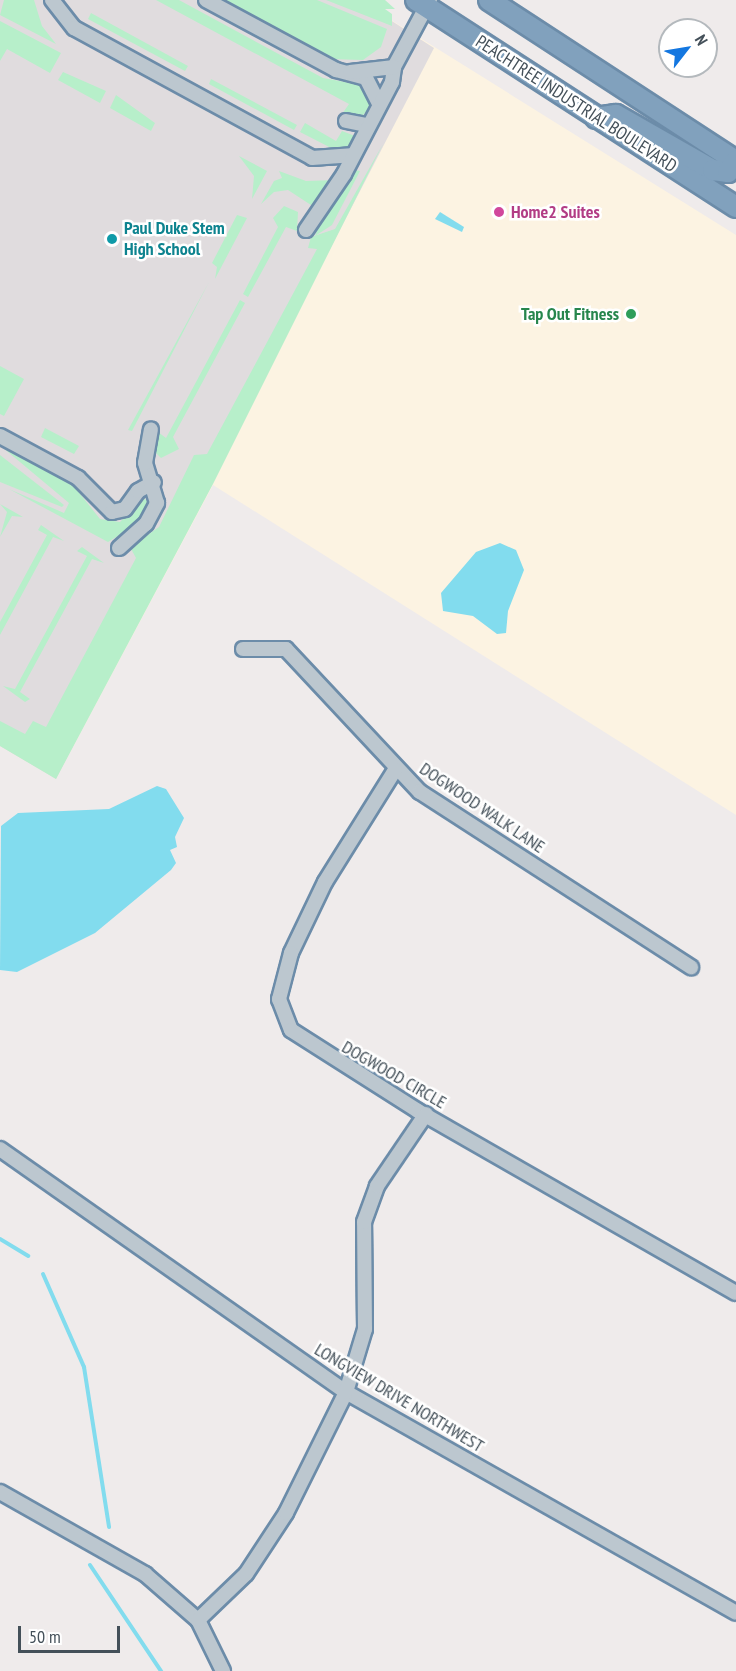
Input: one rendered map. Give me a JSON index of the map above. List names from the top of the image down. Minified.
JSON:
{"streets":{"highway":["PEACHTREE INDUSTRIAL BOULEVARD"],"street":["DOGWOOD WALK LANE","DOGWOOD CIRCLE","LONGVIEW DRIVE NORTHWEST"]},"crossings":[["DOGWOOD WALK LANE","DOGWOOD CIRCLE"]],"places":["Home2 Suites","Paul Duke Stem High School","Tap Out Fitness"],"scale_bar":"50 m","north":"top right"}
